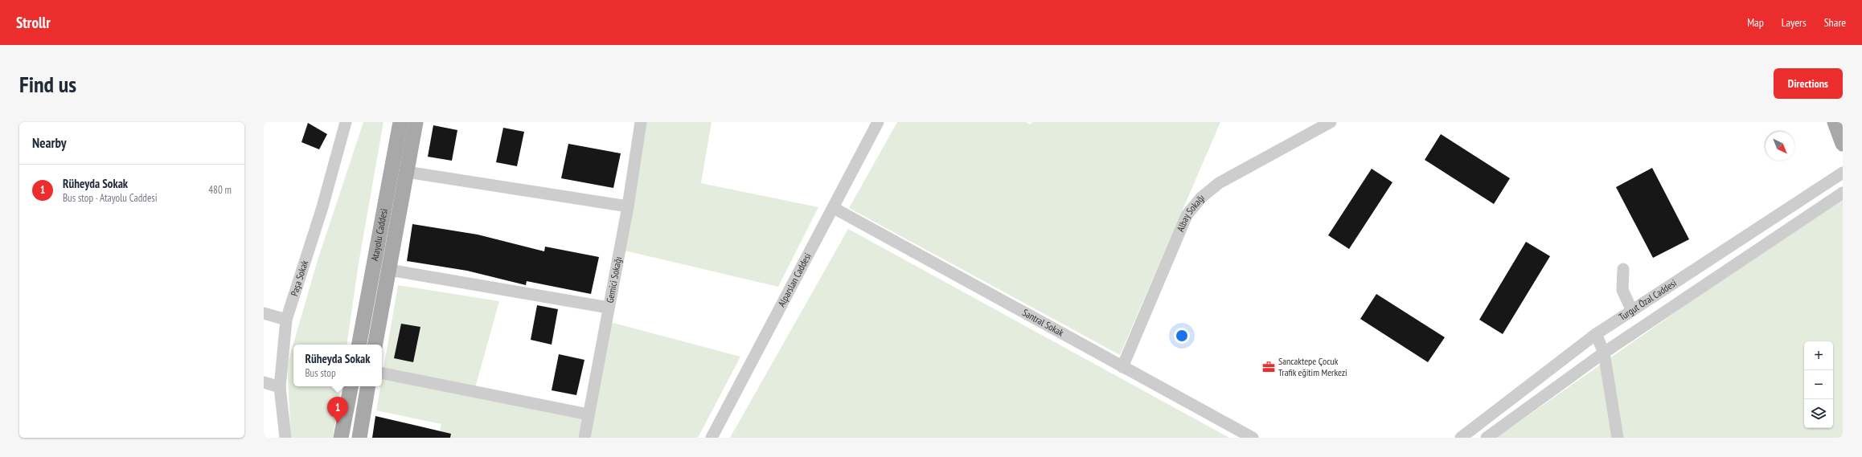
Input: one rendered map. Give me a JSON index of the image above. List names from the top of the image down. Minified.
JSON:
{"streets":{"main road":["Atayolu Caddesi"],"street":["Albay Sokağı","Paşa Sokak","Gemici Sokağı","Alparslan Caddesi","Turgut Özal Caddesi","Santral Sokak"]},"crossings":[["Albay Sokağı","Santral Sokak"],["Alparslan Caddesi","Santral Sokak"]],"places":{"office":["Sancaktepe Çocuk Trafik eğitim Merkezi"]},"north":"bottom right","page":{"header":"Strollr","nav":["Map","Layers","Share"],"buttons":"Directions","title":"Find us","heading":"Nearby","list":[{"mark":"1","name":"Rüheyda Sokak","note":"Bus stop · Atayolu Caddesi","value":"480 m"}],"map_buttons":["+","−"],"popup":["Rüheyda Sokak","Bus stop"],"pins":"1"}}
